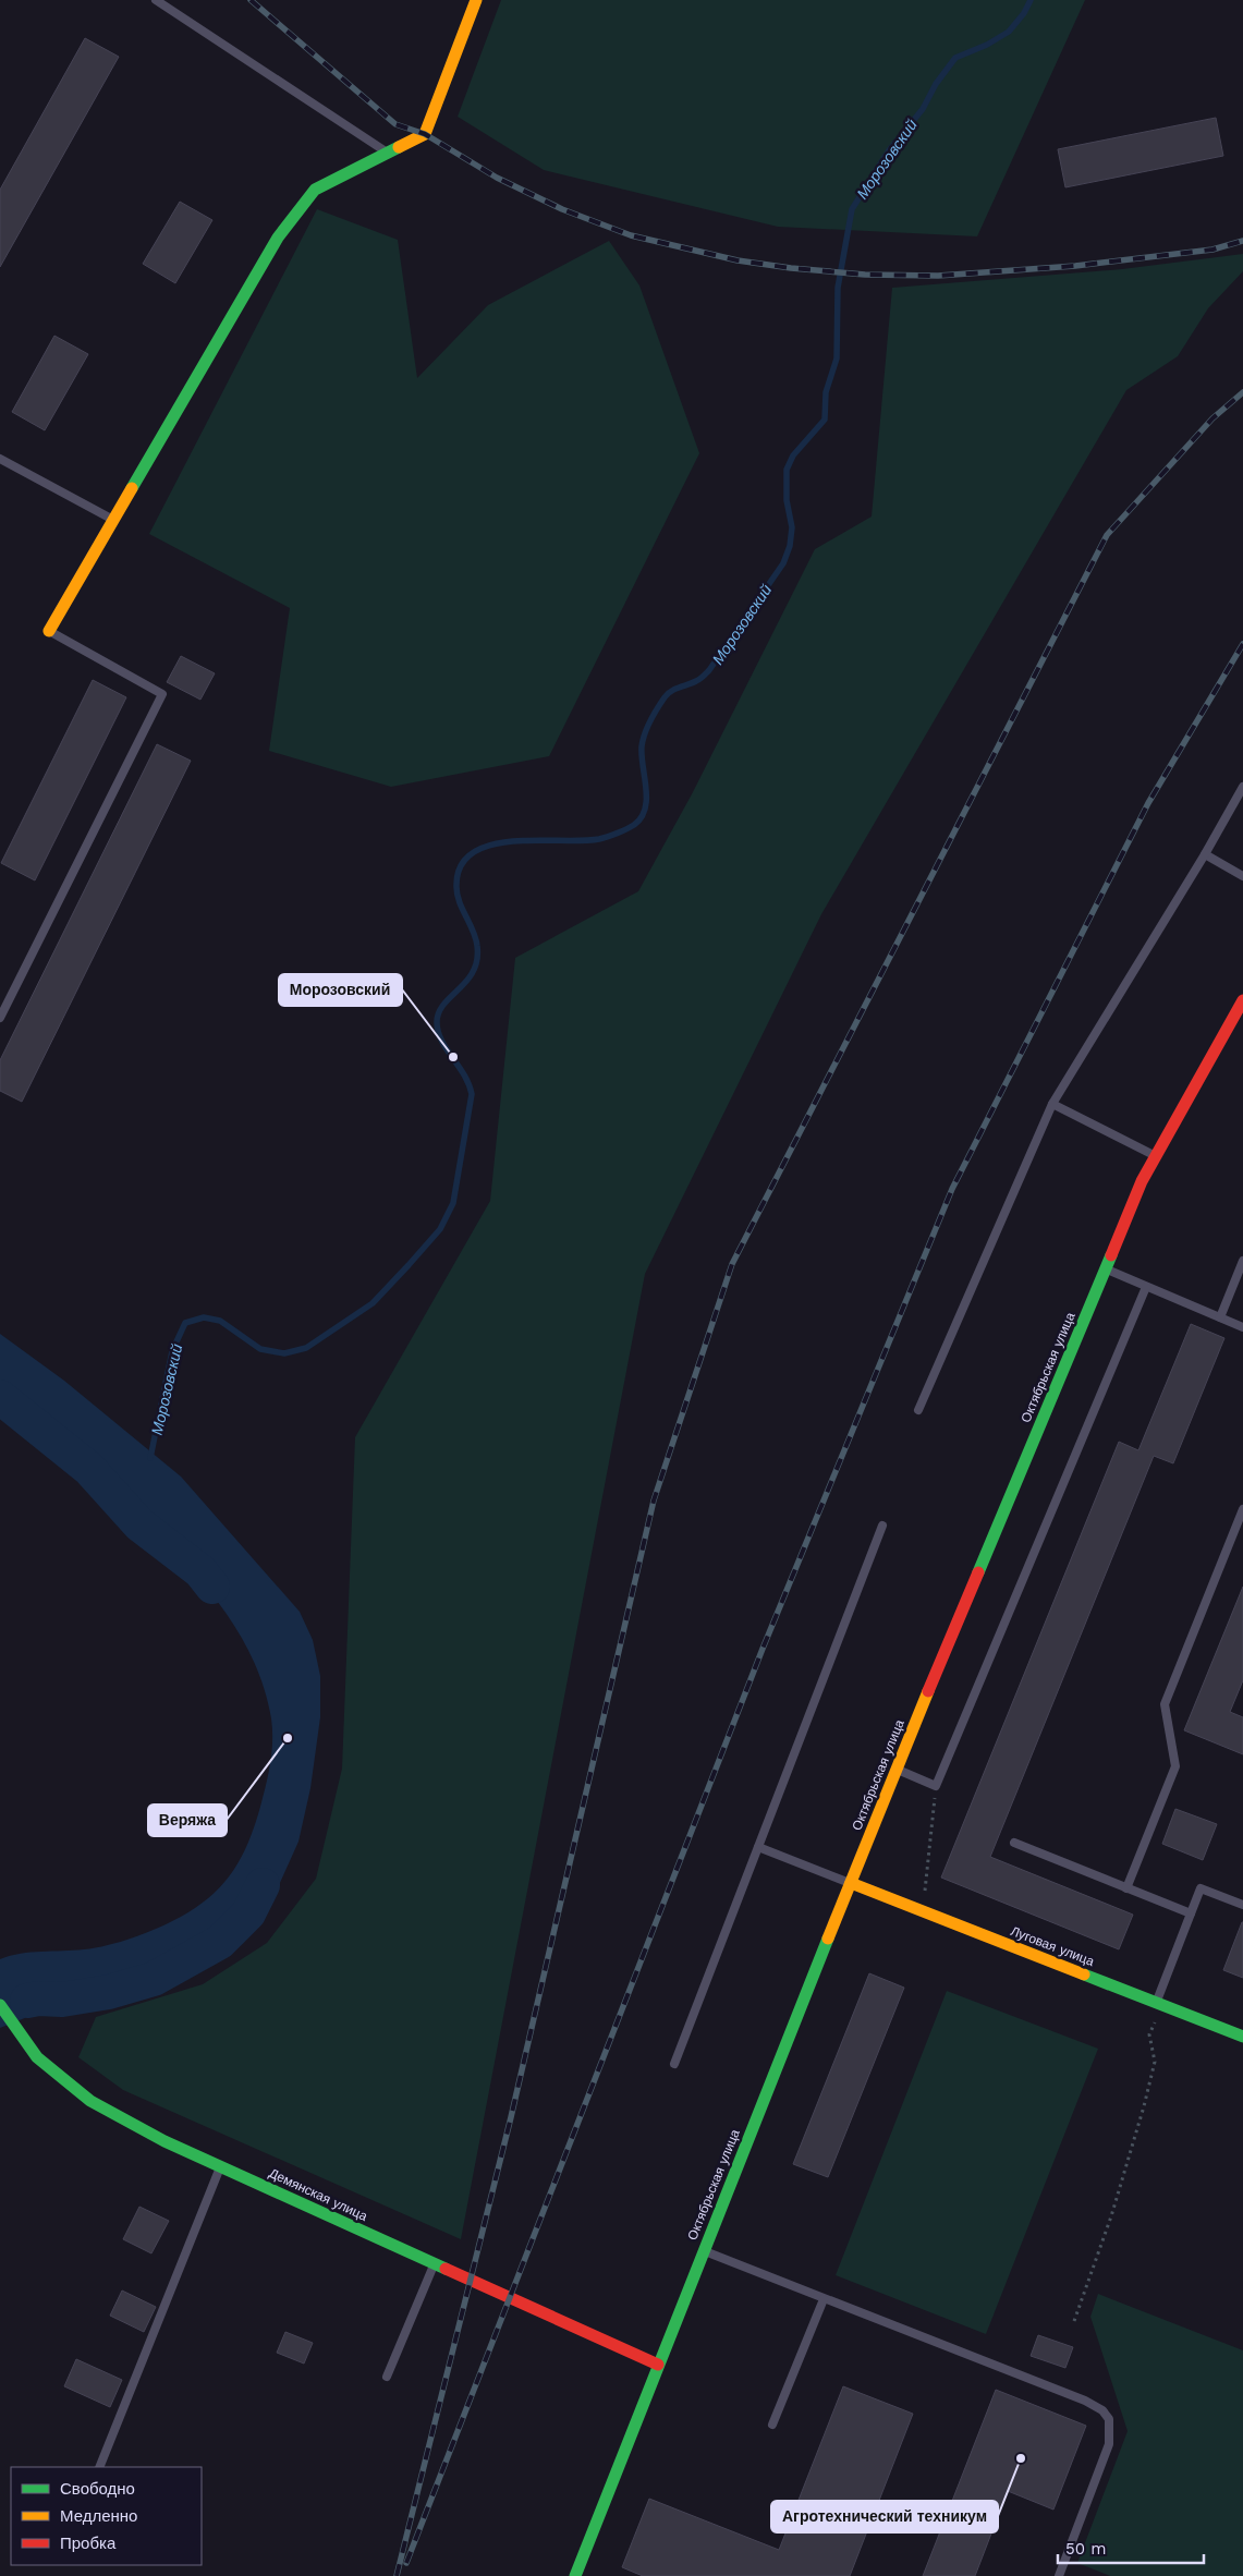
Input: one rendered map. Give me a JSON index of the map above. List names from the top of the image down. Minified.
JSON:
{"streets":{"street":["Октябрьская улица","Луговая улица","Демянская улица"]},"crossings":[["Октябрьская улица","Луговая улица"],["Октябрьская улица","Демянская улица"]],"water":["Морозовский"],"places":["Морозовский","Веряжа","Агротехнический техникум"],"legend":["Свободно","Медленно","Пробка"],"scale_bar":"50 m"}
